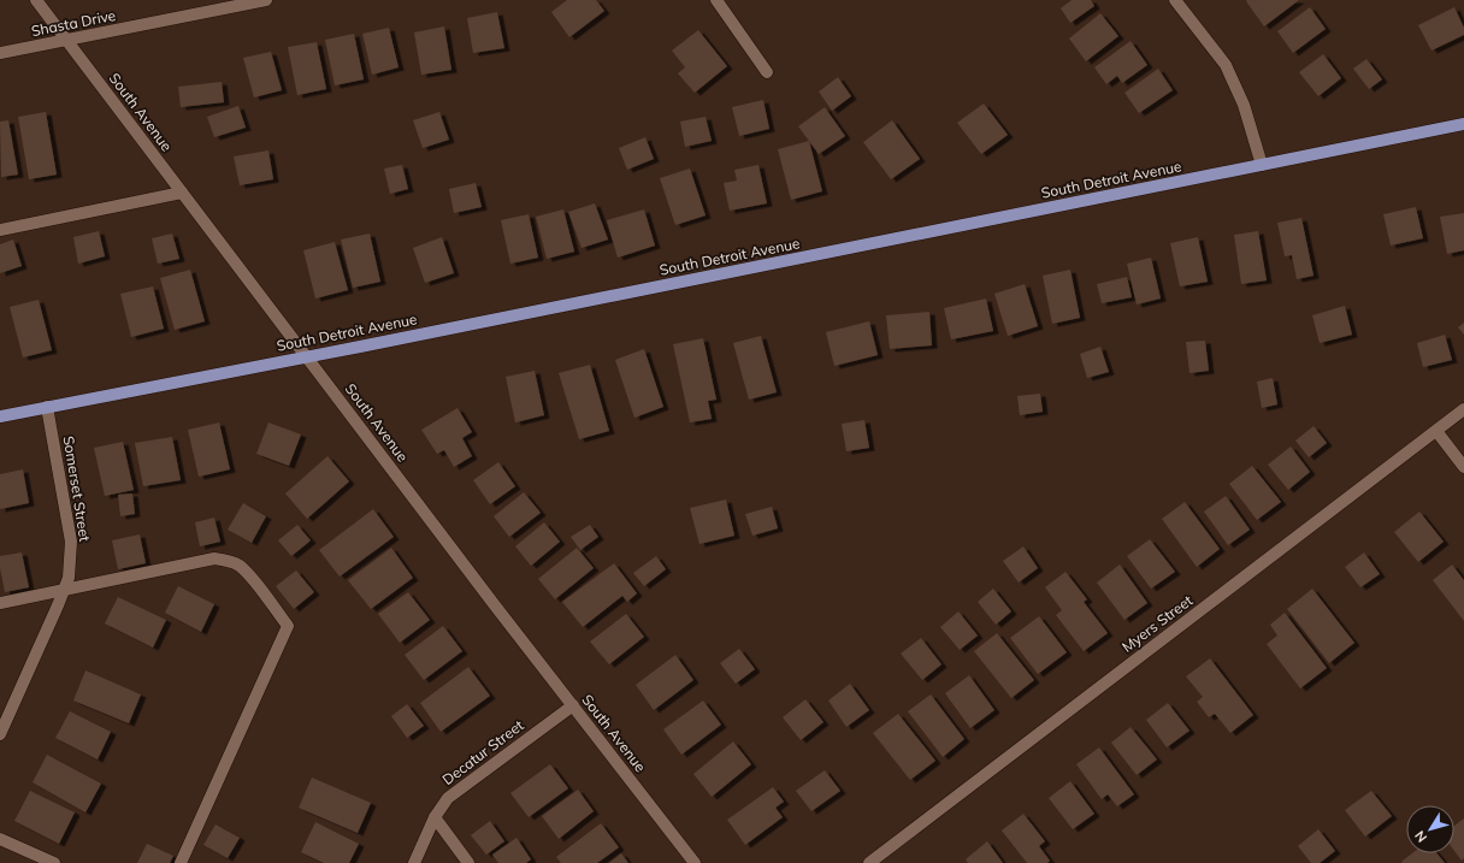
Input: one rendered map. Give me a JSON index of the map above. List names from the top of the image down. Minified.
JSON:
{"streets":{"main road":["South Detroit Avenue"],"street":["Shasta Drive","South Avenue","Somerset Street","Myers Street","Decatur Street"]},"crossings":[["Shasta Drive","South Avenue"],["South Avenue","South Detroit Avenue"],["South Avenue","Decatur Street"],["South Detroit Avenue","Somerset Street"]],"north":"bottom left"}
